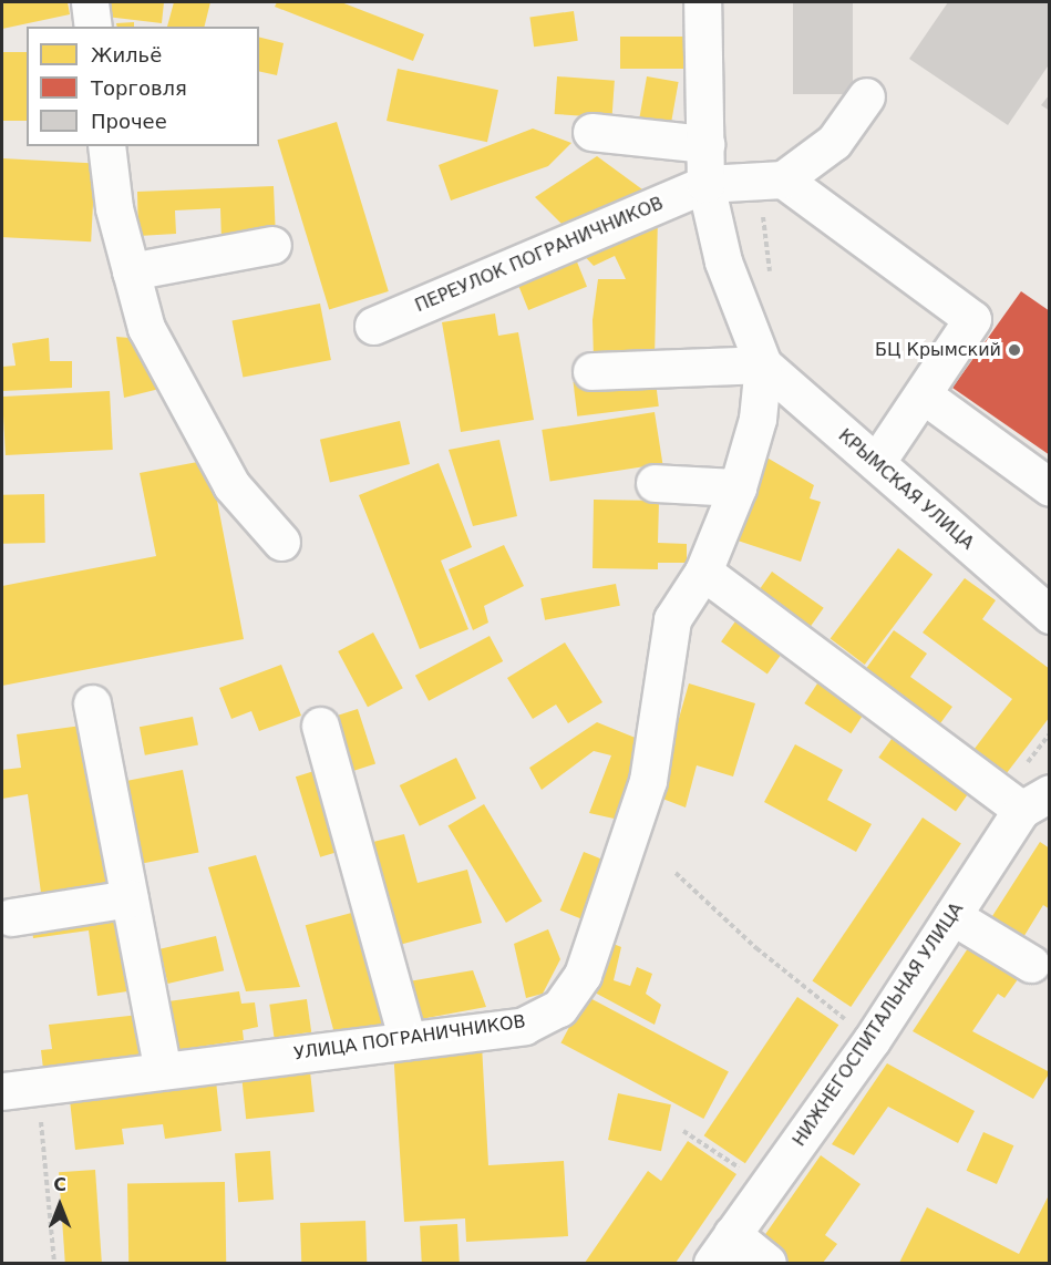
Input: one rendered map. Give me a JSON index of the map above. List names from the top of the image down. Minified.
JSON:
{"streets":{"street":["ПЕРЕУЛОК ПОГРАНИЧНИКОВ","КРЫМСКАЯ УЛИЦА","НИЖНЕГОСПИТАЛЬНАЯ УЛИЦА","УЛИЦА ПОГРАНИЧНИКОВ"]},"crossings":[["ПЕРЕУЛОК ПОГРАНИЧНИКОВ","УЛИЦА ПОГРАНИЧНИКОВ"],["КРЫМСКАЯ УЛИЦА","УЛИЦА ПОГРАНИЧНИКОВ"]],"places":["БЦ Крымский"],"legend":["Жильё","Торговля","Прочее"],"north":"top"}
